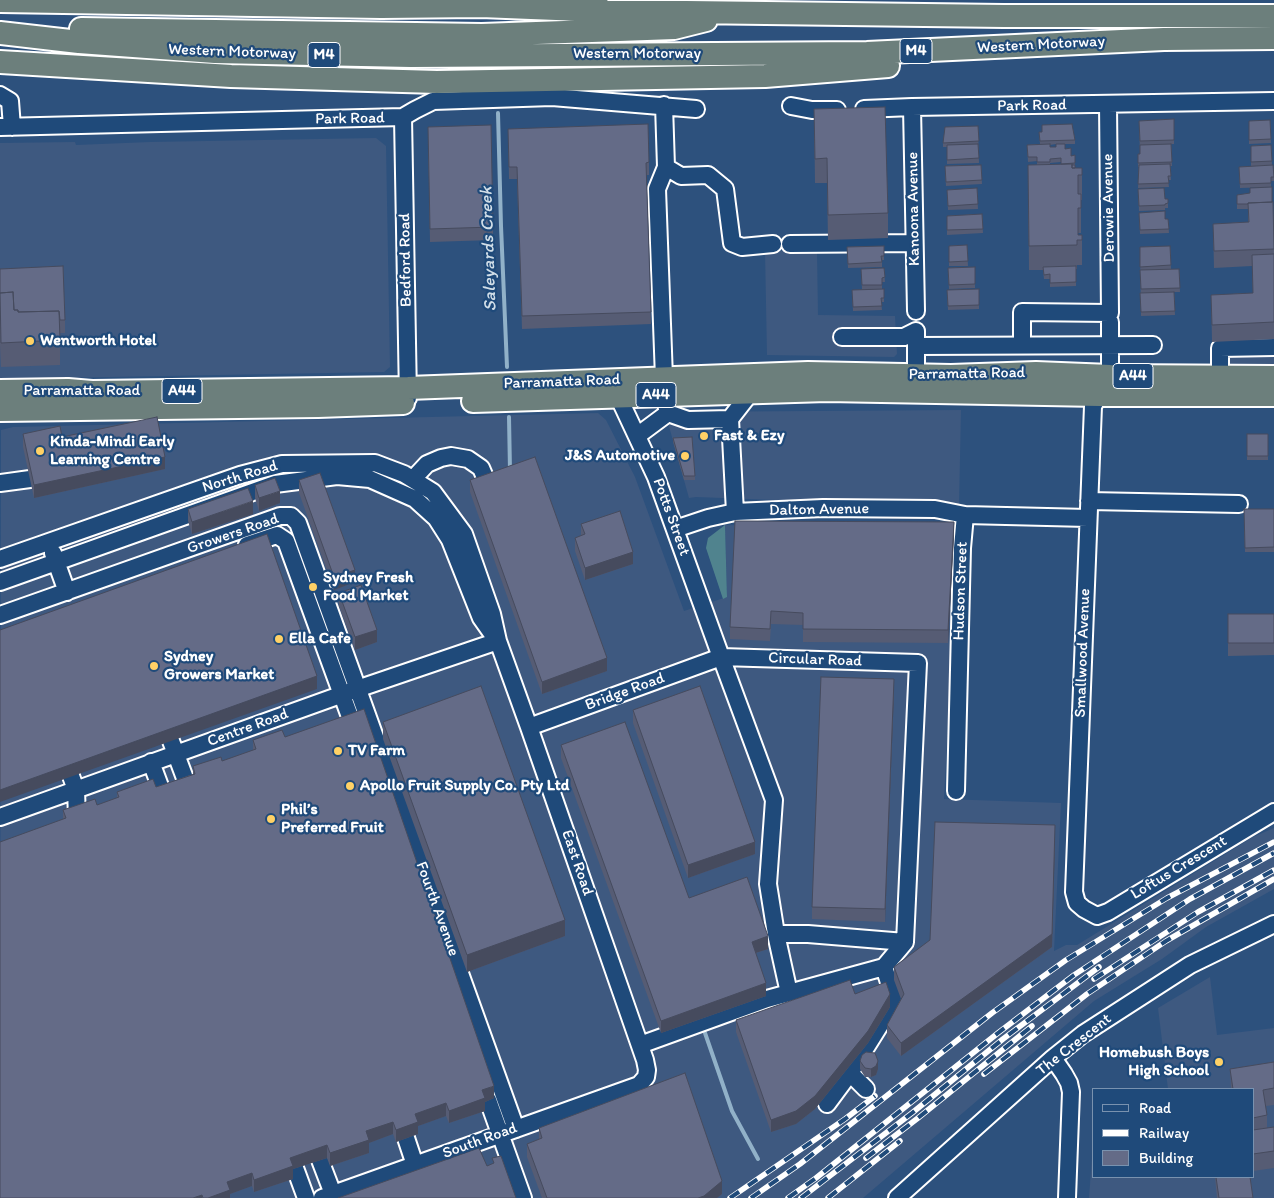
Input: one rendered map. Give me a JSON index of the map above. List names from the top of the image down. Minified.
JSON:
{"streets":{"highway":["Western Motorway","M4","Parramatta Road","A44"],"street":["Park Road","Derowie Avenue","Kanoona Avenue","Bedford Road","North Road","Dalton Avenue","Potts Street","Growers Road","Hudson Street","Smallwood Avenue","Circular Road","Bridge Road","Centre Road","East Road","Loftus Crescent","Fourth Avenue","The Crescent","South Road"]},"crossings":[["Park Road","Derowie Avenue"],["Park Road","Kanoona Avenue"],["Park Road","Bedford Road"],["Derowie Avenue","Parramatta Road"],["Derowie Avenue","Smallwood Avenue"],["Bedford Road","Parramatta Road"],["Parramatta Road","Potts Street"],["Parramatta Road","Smallwood Avenue"],["North Road","Centre Road"],["North Road","East Road"],["Dalton Avenue","Potts Street"],["Dalton Avenue","Hudson Street"],["Potts Street","Circular Road"],["Potts Street","Bridge Road"],["Growers Road","Centre Road"],["Growers Road","Fourth Avenue"],["Smallwood Avenue","Loftus Crescent"],["Circular Road","Bridge Road"],["Bridge Road","East Road"],["Centre Road","East Road"],["Centre Road","Fourth Avenue"],["East Road","South Road"],["Fourth Avenue","South Road"]],"water":["Saleyards Creek"],"places":["Wentworth Hotel","Fast & Ezy","Kinda-Mindi Early Learning Centre","J&S Automotive","Sydney Fresh Food Market","Ella Cafe","Sydney Growers Market","TV Farm","Apollo Fruit Supply Co. Pty Ltd","Phil’s Preferred Fruit","Homebush Boys High School"],"legend":["Road","Railway","Building"]}
